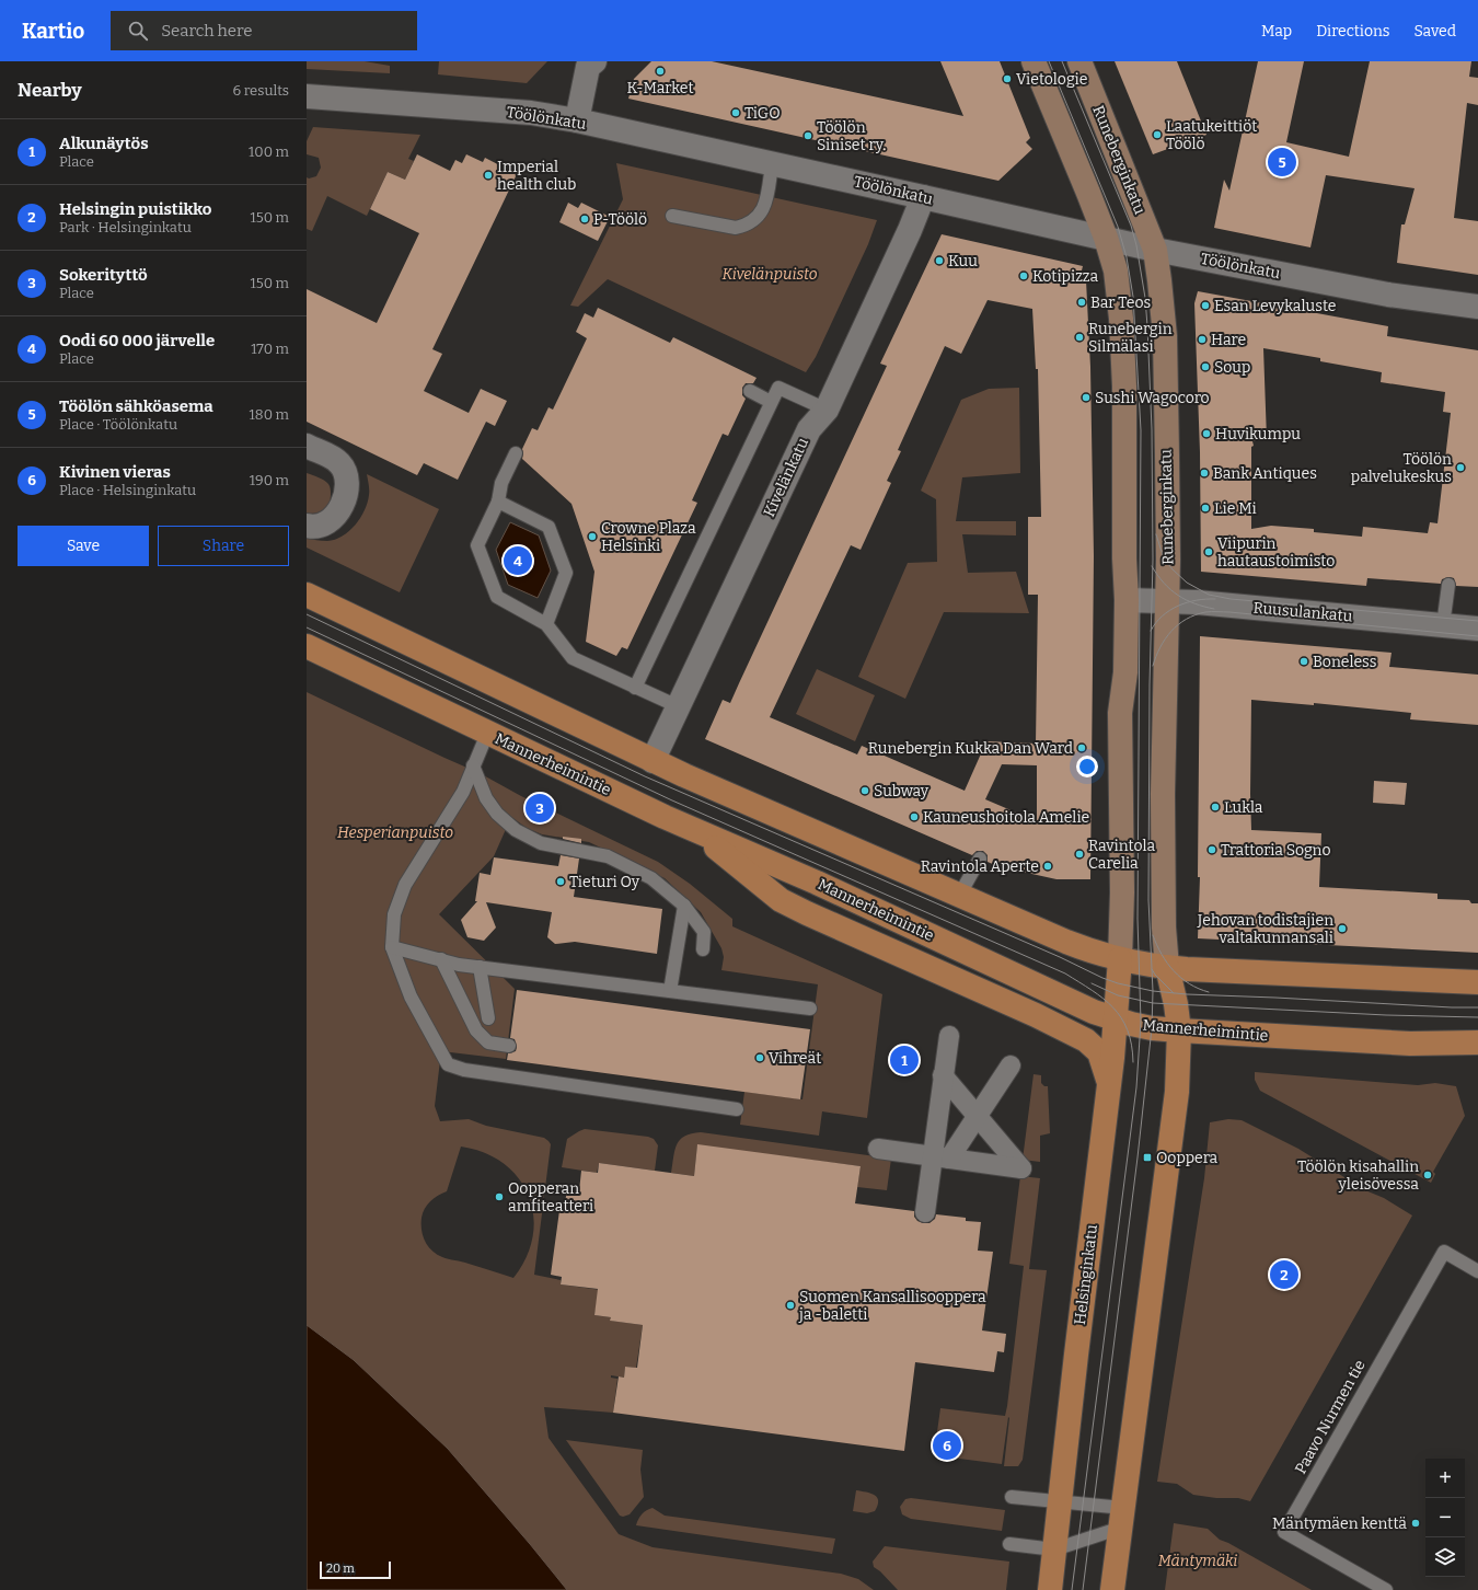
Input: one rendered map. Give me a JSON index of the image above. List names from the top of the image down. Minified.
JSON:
{"streets":{"main road":["Runeberginkatu","Mannerheimintie","Helsinginkatu"],"street":["Töölönkatu","Kivelänkatu","Ruusulankatu"],"lane":["Paavo Nurmen tie"]},"crossings":[["Töölönkatu","Runeberginkatu"],["Töölönkatu","Kivelänkatu"],["Runeberginkatu","Ruusulankatu"],["Mannerheimintie","Helsinginkatu"]],"parks":["Kivelänpuisto","Hesperianpuisto","Mäntymäki"],"places":{"other":["K-Market","Vietologie","TiGO","Laatukeittiöt Töölö","Töölön Siniset ry.","Imperial health club","P-Töölö","Kuu","Kotipizza","Bar Teos","Esan Levykaluste","Runebergin Silmälasi","Hare","Soup","Sushi Wagocoro","Huvikumpu","Töölön palvelukeskus","Bank Antiques","Lie Mi","Crowne Plaza Helsinki","Viipurin hautaustoimisto","Boneless","Runebergin Kukka Dan Ward","Subway","Lukla","Kauneushoitola Amelie","Trattoria Sogno","Ravintola Carelia","Ravintola Aperte","Tieturi Oy","Jehovan todistajien valtakunnansali","Vihreät","Töölön kisahallin yleisövessa","Oopperan amfiteatteri","Suomen Kansallisooppera ja -baletti","Mäntymäen kenttä"],"transit":["Ooppera"]},"scale_bar":"20 m","page":{"header":"Kartio","search":"Search here","nav":["Map","Directions","Saved"],"heading":["Nearby","6 results"],"list":[{"mark":"1","name":"Alkunäytös","note":"Place","value":"100 m"},{"mark":"2","name":"Helsingin puistikko","note":"Park · Helsinginkatu","value":"150 m"},{"mark":"3","name":"Sokerityttö","note":"Place","value":"150 m"},{"mark":"4","name":"Oodi 60 000 järvelle","note":"Place","value":"170 m"},{"mark":"5","name":"Töölön sähköasema","note":"Place · Töölönkatu","value":"180 m"},{"mark":"6","name":"Kivinen vieras","note":"Place · Helsinginkatu","value":"190 m"}],"pins":["5","4","3","1","2","6"],"buttons":["Save","Share"],"map_buttons":["+","−"],"scale":"20 m"}}
